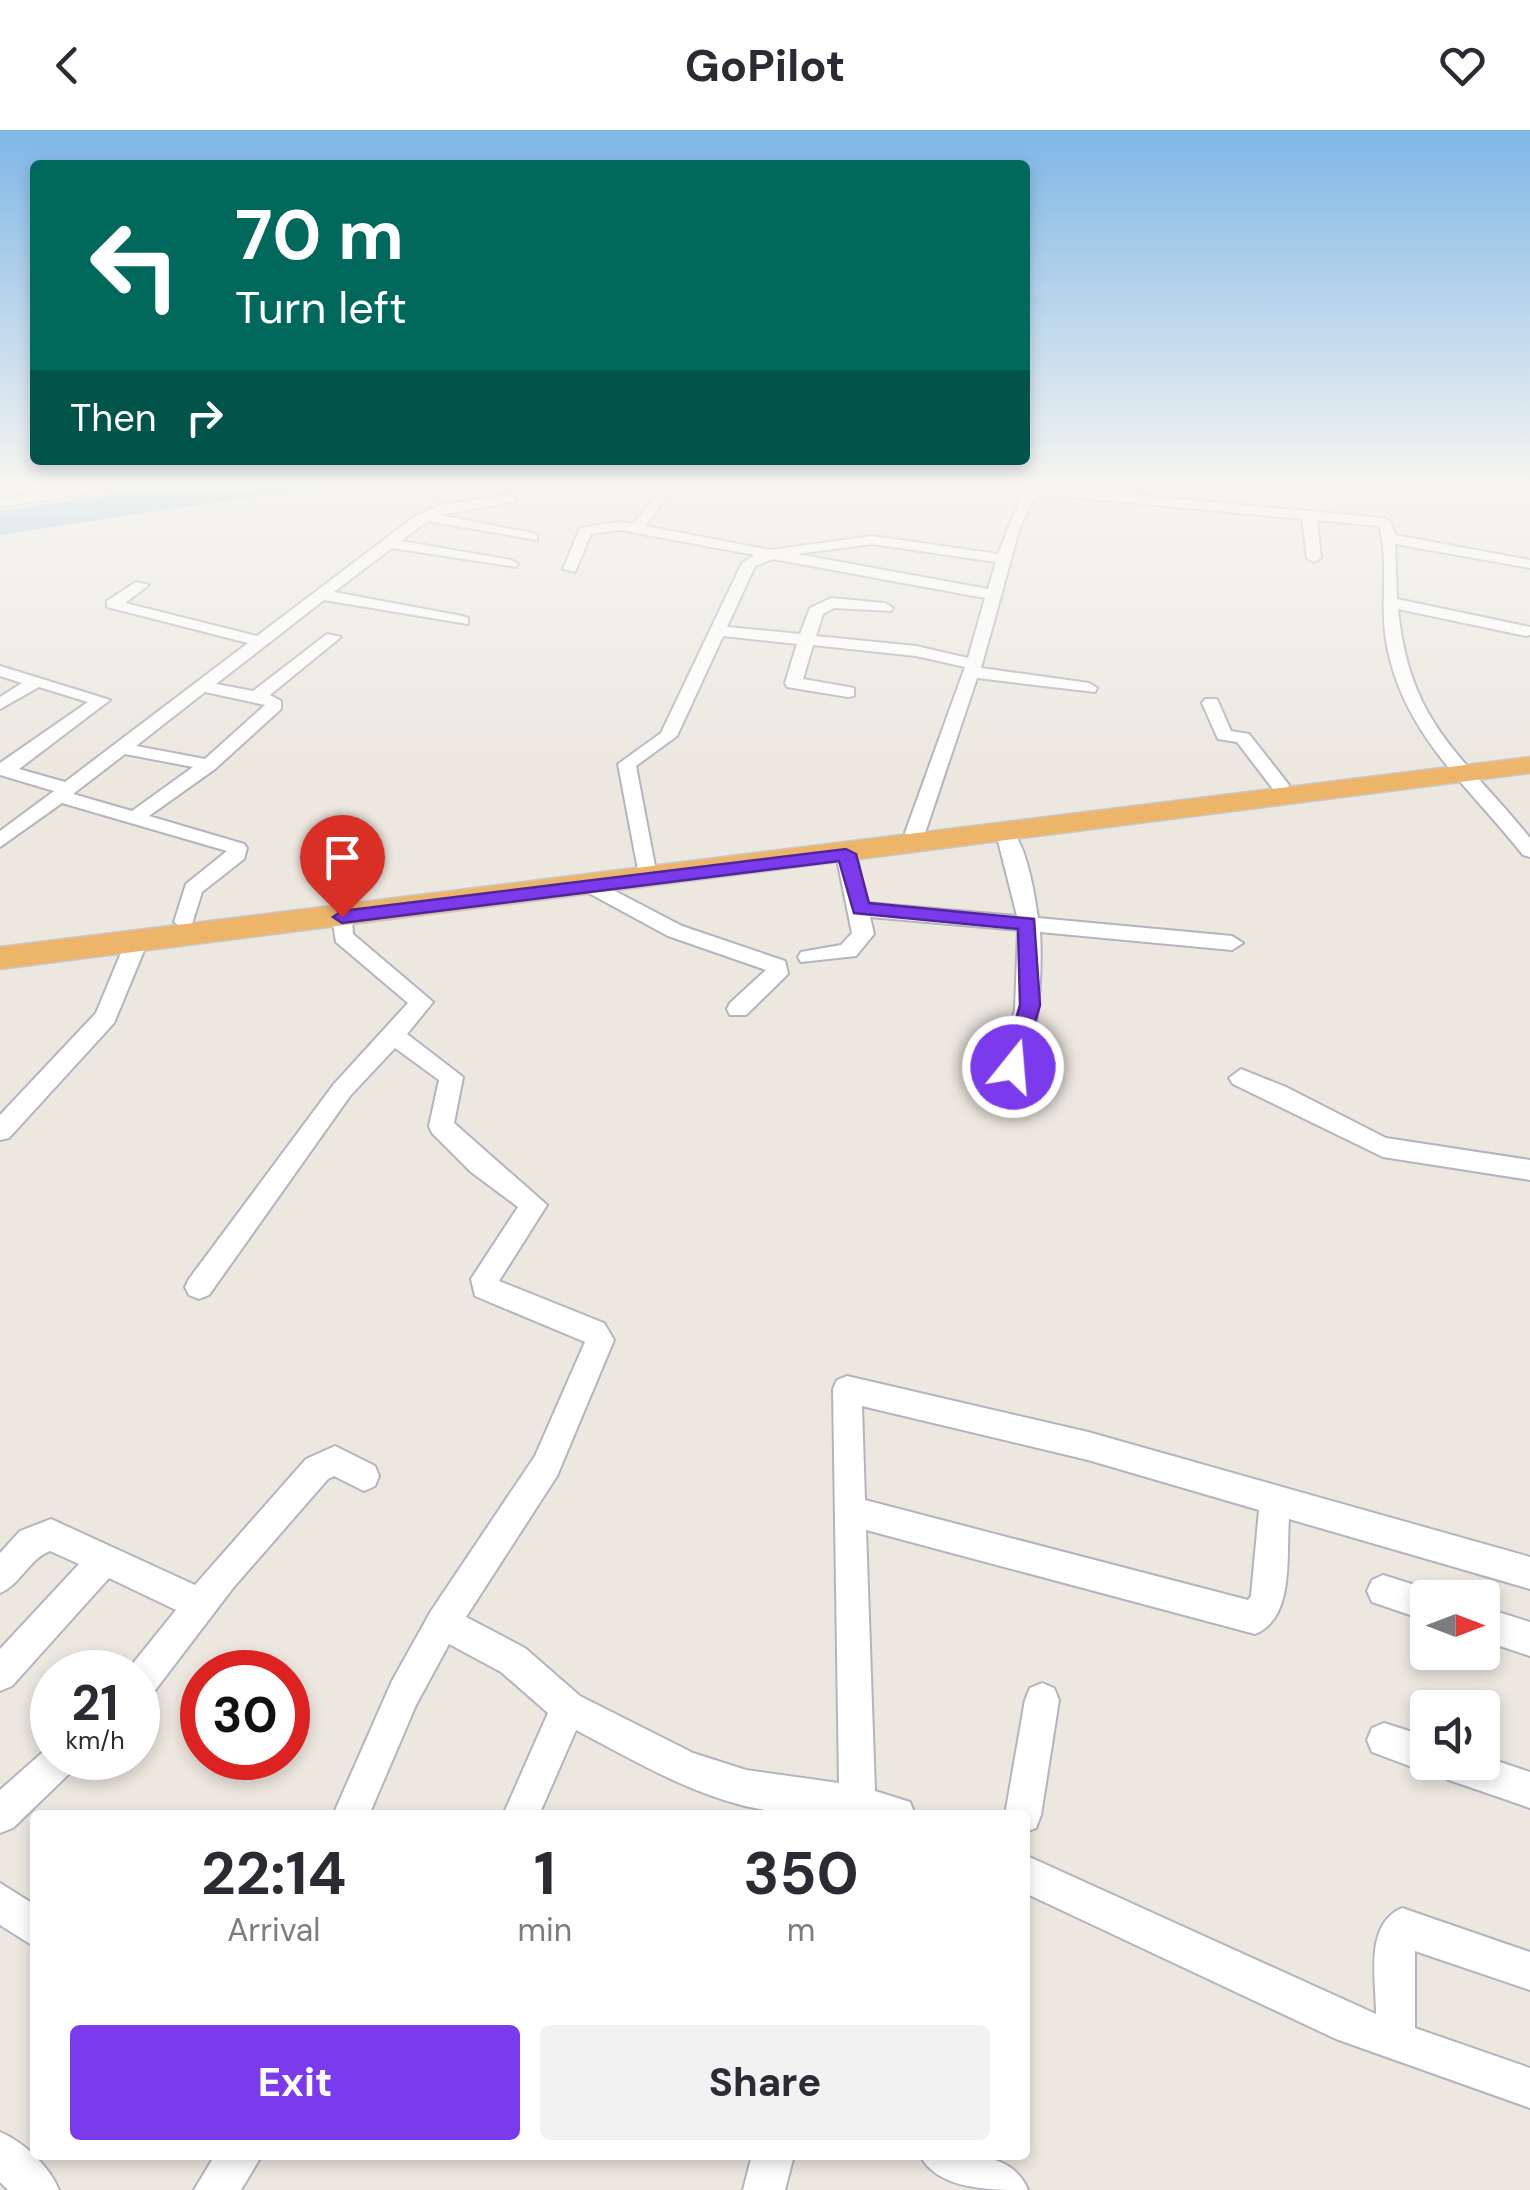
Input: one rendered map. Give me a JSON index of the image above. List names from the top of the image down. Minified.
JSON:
{"north":"right","page":{"header":"GoPilot","turn":["70 m","Turn left"],"then":"Then","speed":"21 km/h","limit":"30","eta":["22:14","Arrival","1","min","350","m"],"buttons":["Exit","Share"]}}
